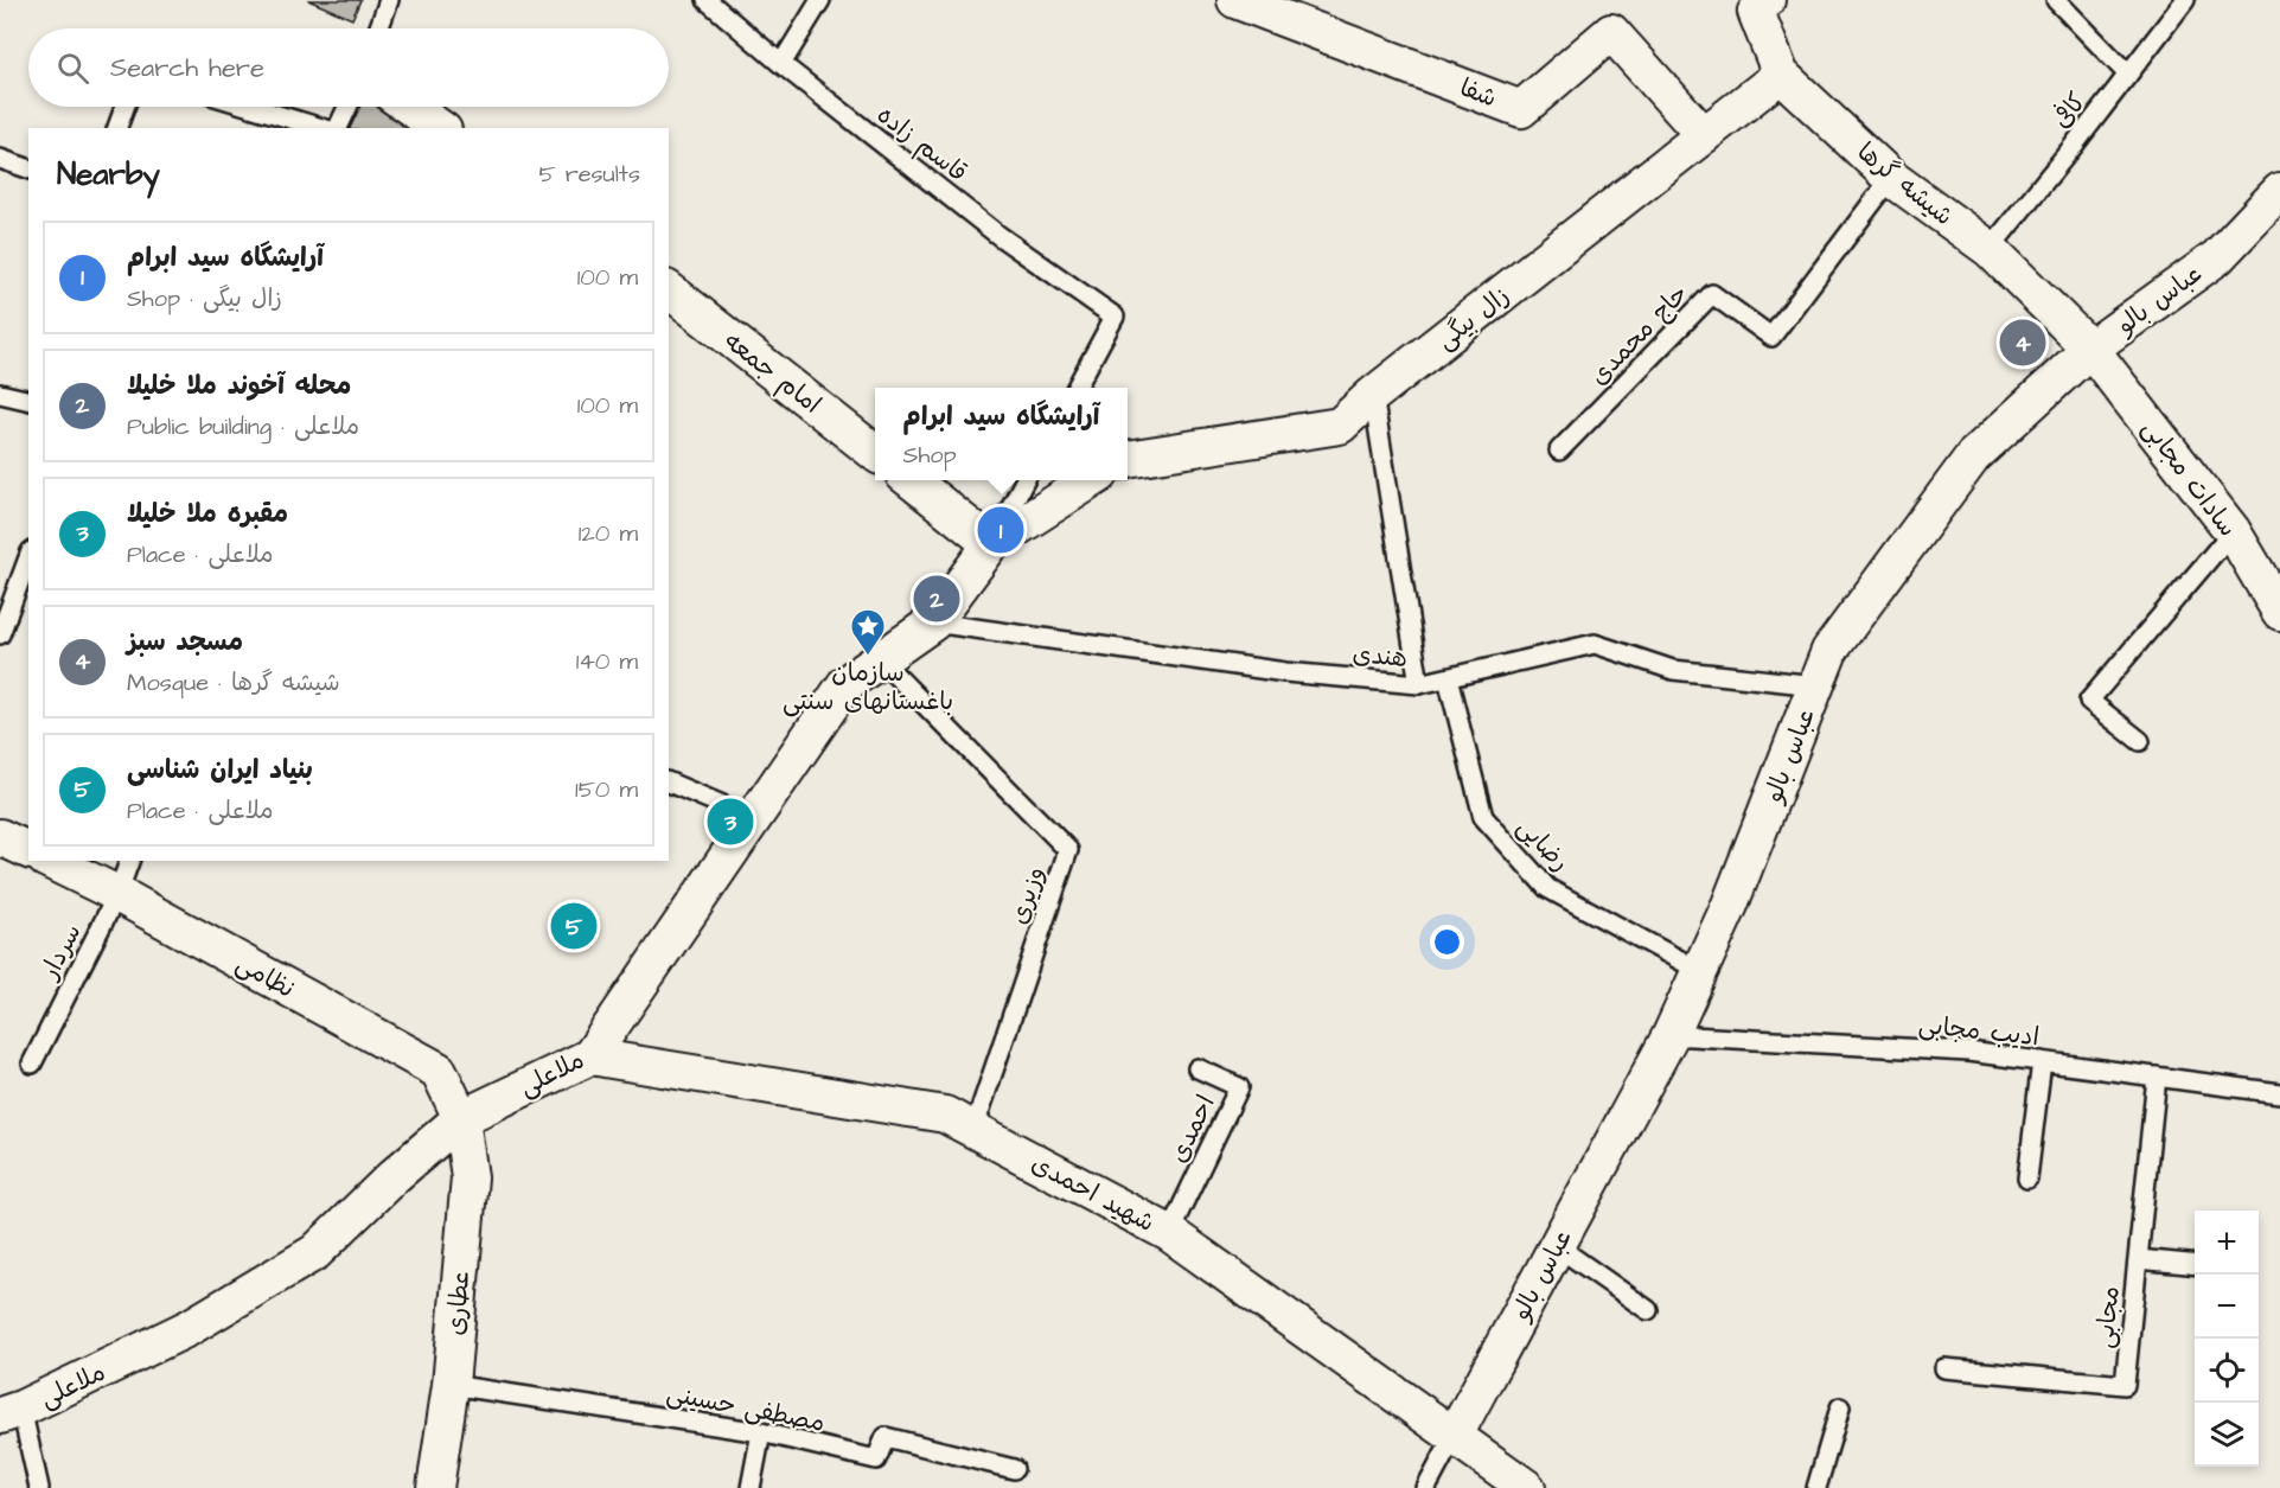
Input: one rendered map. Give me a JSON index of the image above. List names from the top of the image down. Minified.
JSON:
{"streets":{"street":["شفا","شیشه گرها","عباس بالو","زال بیگی","امام جمعه","سادات مجابی","نظامی","ملاعلی","شهید احمدی","عطاری"],"lane":["کافی","قاسم زاده","حاج محمدی","هندی","رضایی","وزیری","سردار","ادیب مجابی","احمدی","مجابی","مصطفی حسینی"]},"crossings":[["شفا","زال بیگی"],["کافی","شیشه گرها"],["شیشه گرها","عباس بالو"],["شیشه گرها","زال بیگی"],["شیشه گرها","حاج محمدی"],["شیشه گرها","سادات مجابی"],["عباس بالو","سادات مجابی"],["عباس بالو","هندی"],["عباس بالو","رضایی"],["عباس بالو","ادیب مجابی"],["عباس بالو","شهید احمدی"],["هندی","رضایی"],["هندی","ملاعلی"],["وزیری","ملاعلی"],["وزیری","شهید احمدی"],["سردار","نظامی"],["نظامی","ملاعلی"],["نظامی","عطاری"],["ادیب مجابی","مجابی"],["ملاعلی","شهید احمدی"],["ملاعلی","عطاری"],["احمدی","شهید احمدی"],["عطاری","مصطفی حسینی"]],"places":{"place":["سازمان باغستانهای سنتی"]},"page":{"search":"Search here","heading":["Nearby","5 results"],"list":[{"mark":"1","name":"آرایشگاه سید ابرام","note":"Shop · زال بیگی","value":"100 m"},{"mark":"2","name":"محله آخوند ملا خلیلا","note":"Public building · ملاعلی","value":"100 m"},{"mark":"3","name":"مقبره ملا خلیلا","note":"Place · ملاعلی","value":"120 m"},{"mark":"4","name":"مسجد سبز","note":"Mosque · شیشه گرها","value":"140 m"},{"mark":"5","name":"بنیاد ایران شناسی","note":"Place · ملاعلی","value":"150 m"}],"pins":["4","1","2","3","5"],"popup":["آرایشگاه سید ابرام","Shop"],"map_buttons":["+","−"]}}
